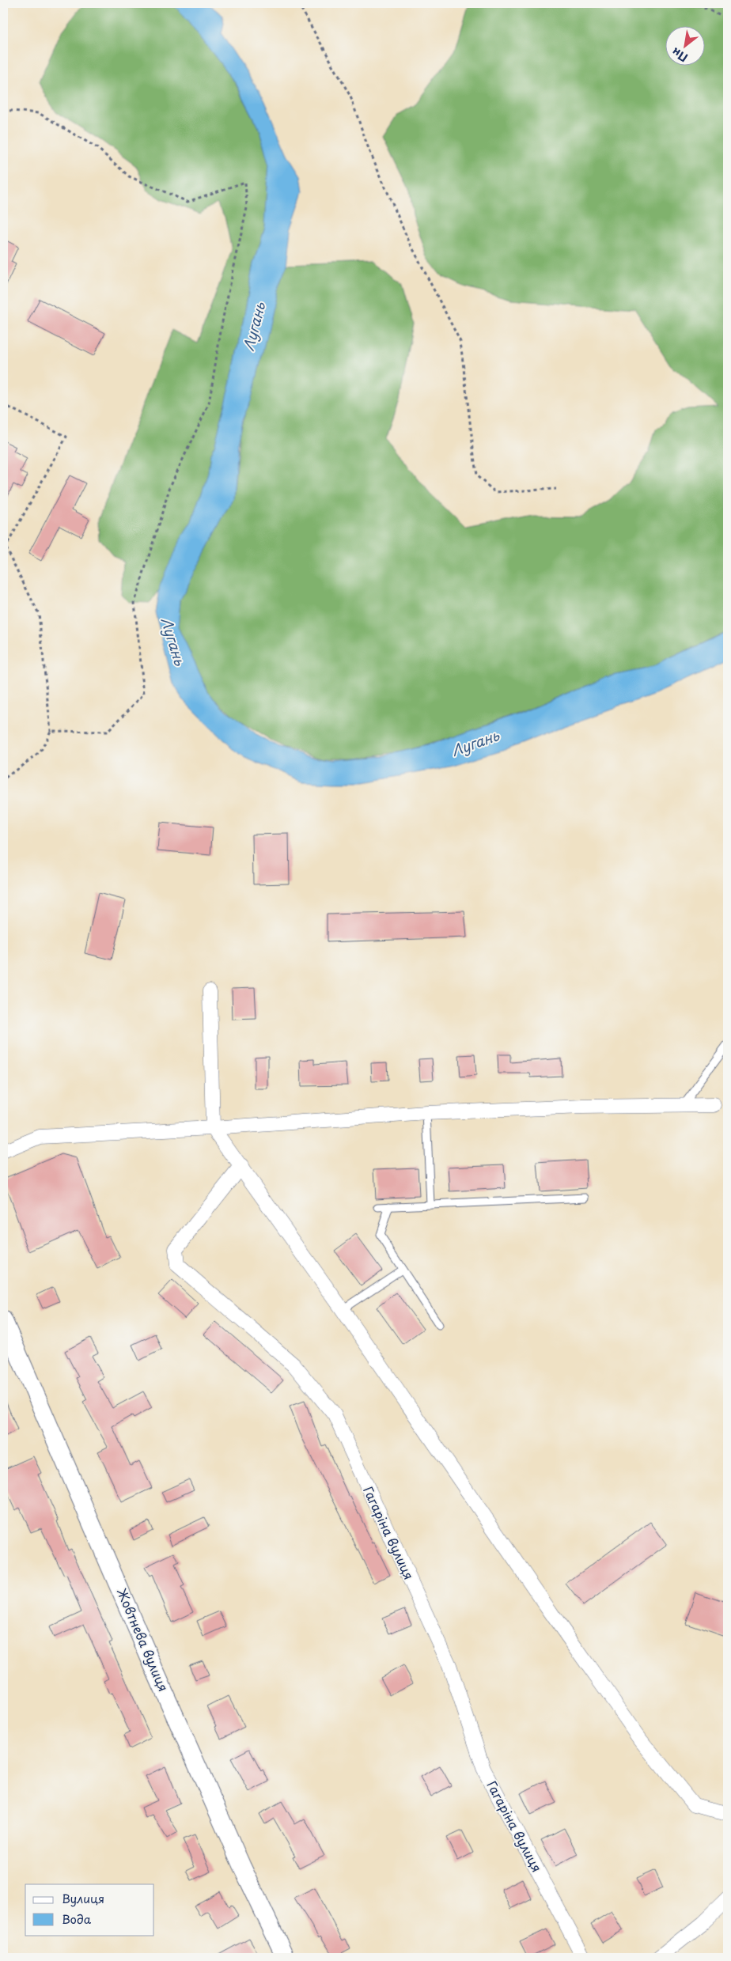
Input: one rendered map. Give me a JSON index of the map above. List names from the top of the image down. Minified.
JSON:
{"streets":{"street":["Гагаріна вулиця","Жовтнева вулиця"]},"water":["Лугань"],"legend":["Вулиця","Вода"],"north":"bottom left"}
